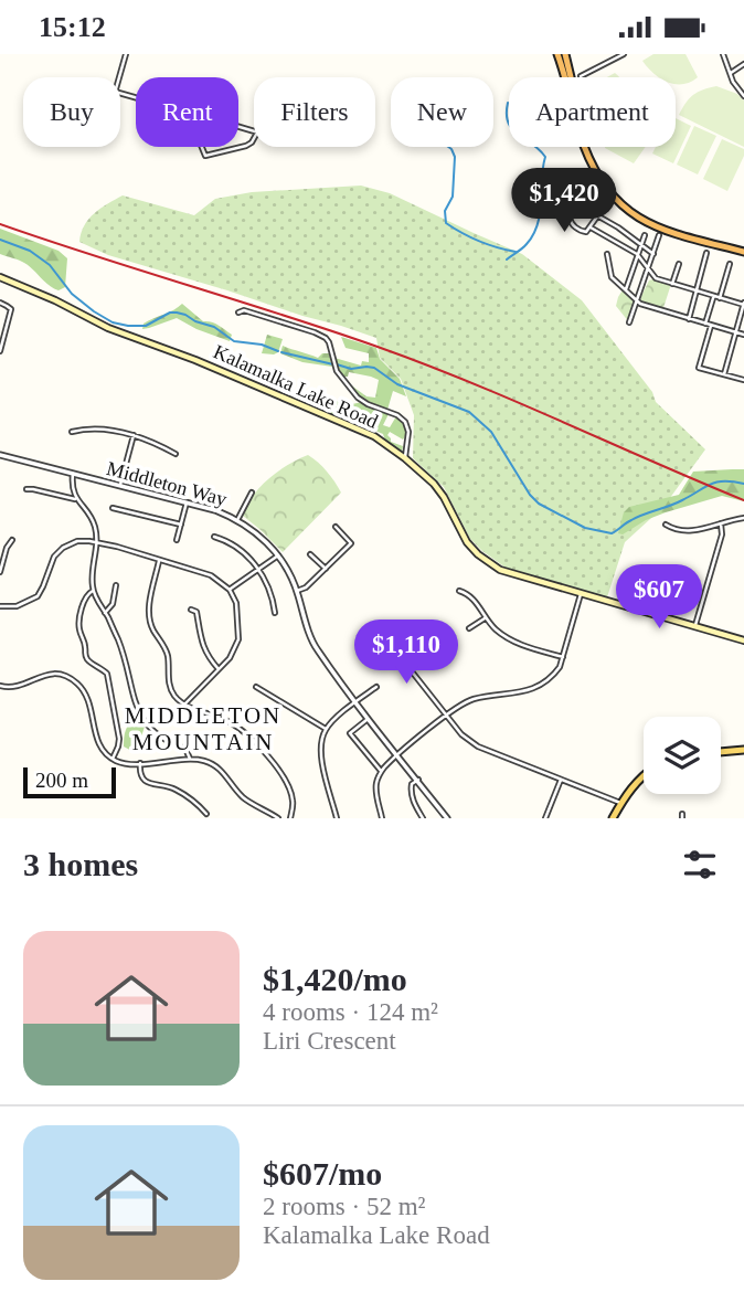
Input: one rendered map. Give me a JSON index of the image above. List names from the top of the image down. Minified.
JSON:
{"streets":{"main road":["Kalamalka Lake Road"],"street":["Middleton Way"]},"districts":["MIDDLETON MOUNTAIN"],"scale_bar":"200 m","page":{"status":"15:12","chip":["Buy","Rent","Filters","New","Apartment"],"price":["$1,420","$607","$1,110"],"scale":"200 m","heading":"3 homes","list":[{"name":"$1,420/mo","note":"4 rooms · 124 m² · Liri Crescent"},{"name":"$607/mo","note":"2 rooms · 52 m² · Kalamalka Lake Road"}]}}
